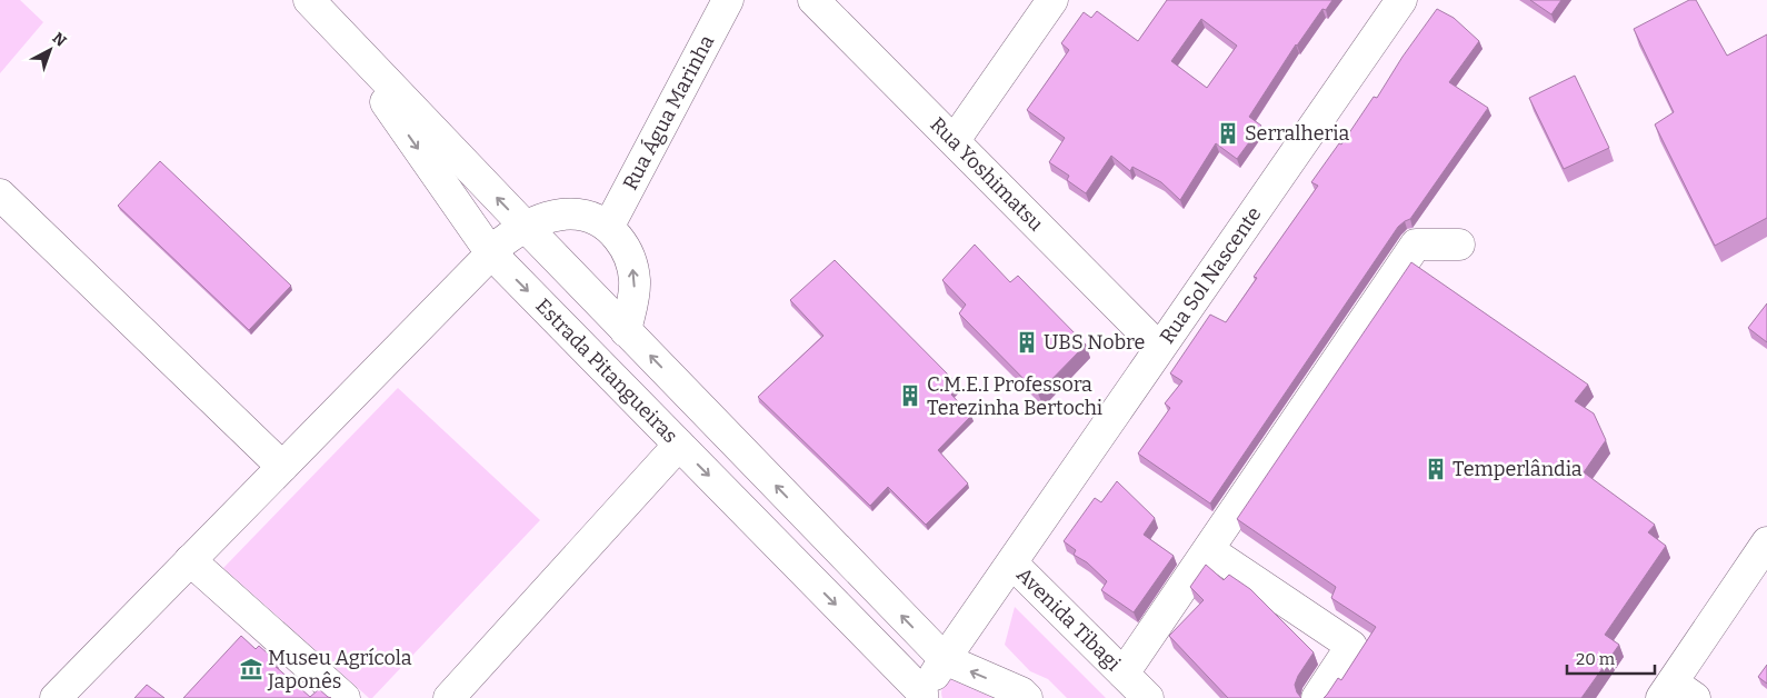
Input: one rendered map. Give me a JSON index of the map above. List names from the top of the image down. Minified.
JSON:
{"streets":{"street":["Rua Água Marinha","Rua Yoshimatsu","Rua Sol Nascente","Estrada Pitangueiras","Avenida Tibagi"]},"crossings":[["Rua Yoshimatsu","Rua Sol Nascente"],["Rua Sol Nascente","Estrada Pitangueiras"],["Rua Sol Nascente","Avenida Tibagi"]],"places":{"building":["Serralheria","UBS Nobre","C.M.E.I Professora Terezinha Bertochi","Temperlândia"],"museum":["Museu Agrícola Japonês"]},"scale_bar":"20 m","north":"top right"}
